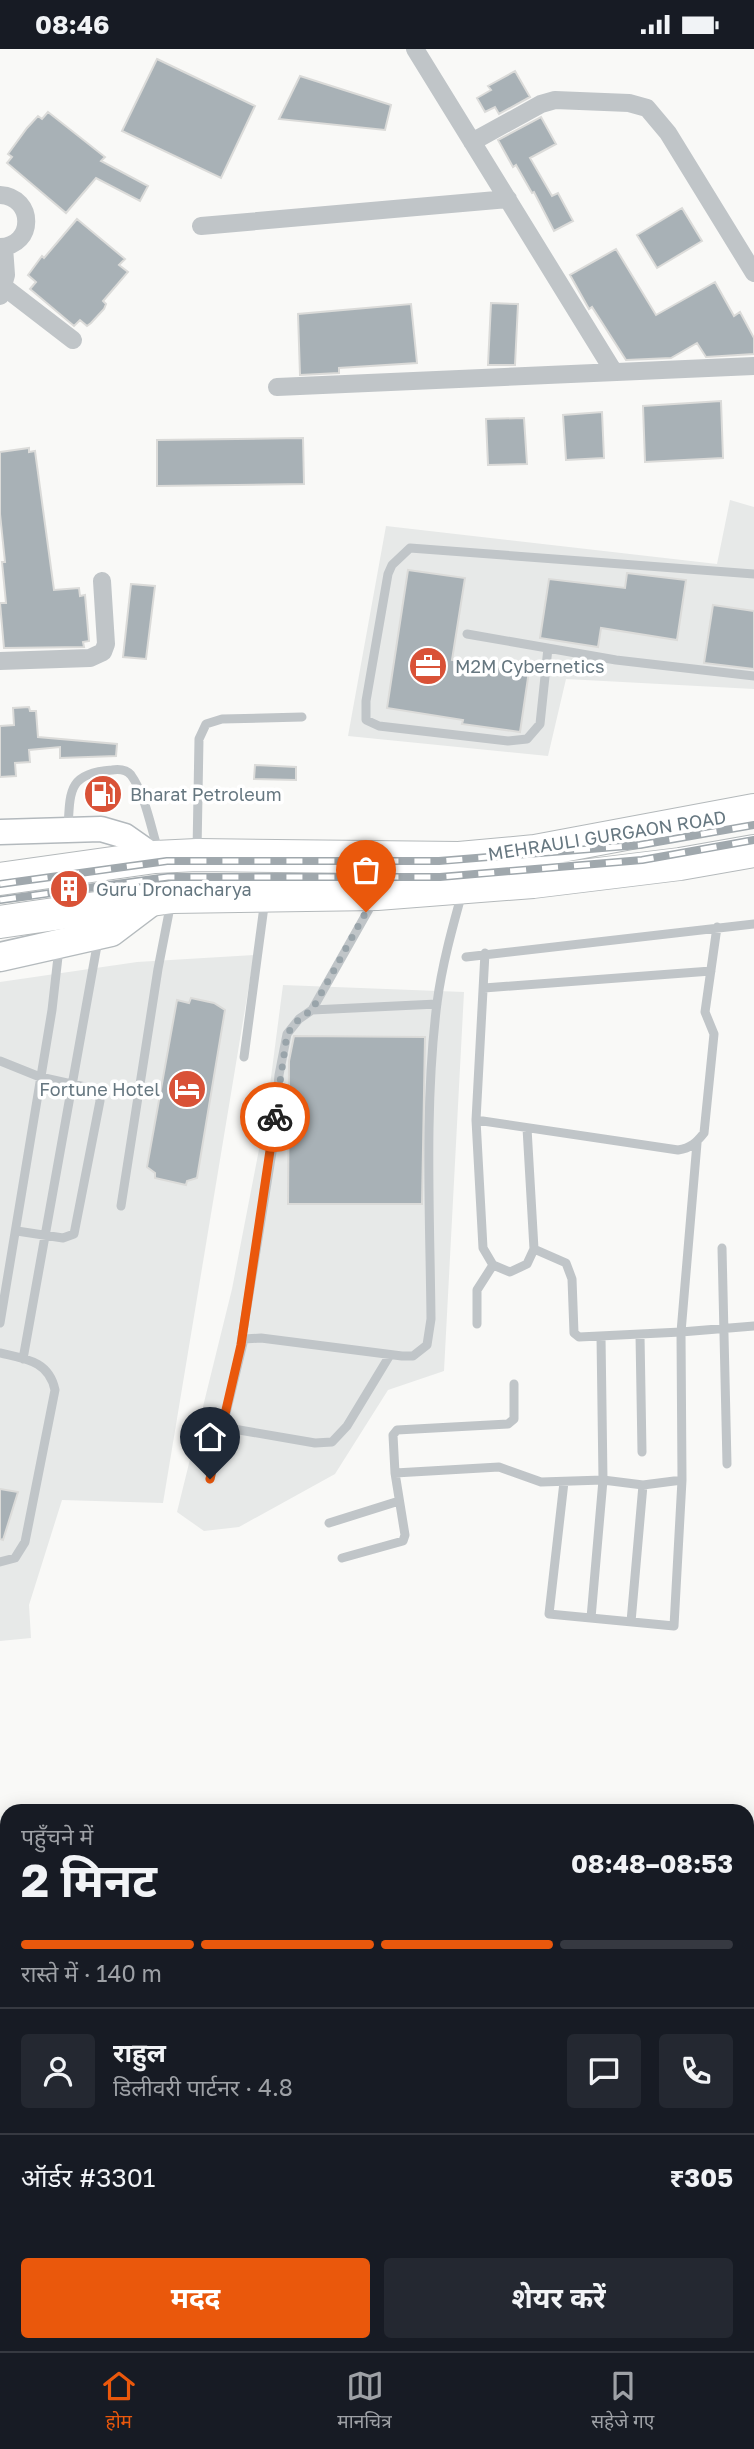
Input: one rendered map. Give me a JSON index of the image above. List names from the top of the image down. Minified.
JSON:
{"streets":{"highway":["MEHRAULI GURGAON ROAD"]},"places":{"office":["M2M Cybernetics"],"fuel station":["Bharat Petroleum"],"building":["Guru Dronacharya"],"hotel":["Fortune Hotel"]},"page":{"status":"08:46","heading":["2 मिनट","पहुँचने में","08:48–08:53"],"panel":["राहुल","डिलीवरी पार्टनर · 4.8","ऑर्डर #3301","₹305"],"bar":"रास्ते में · 140 m","buttons":["मदद","शेयर करें"],"tabs":["होम","मानचित्र","सहेजे गए"]}}
